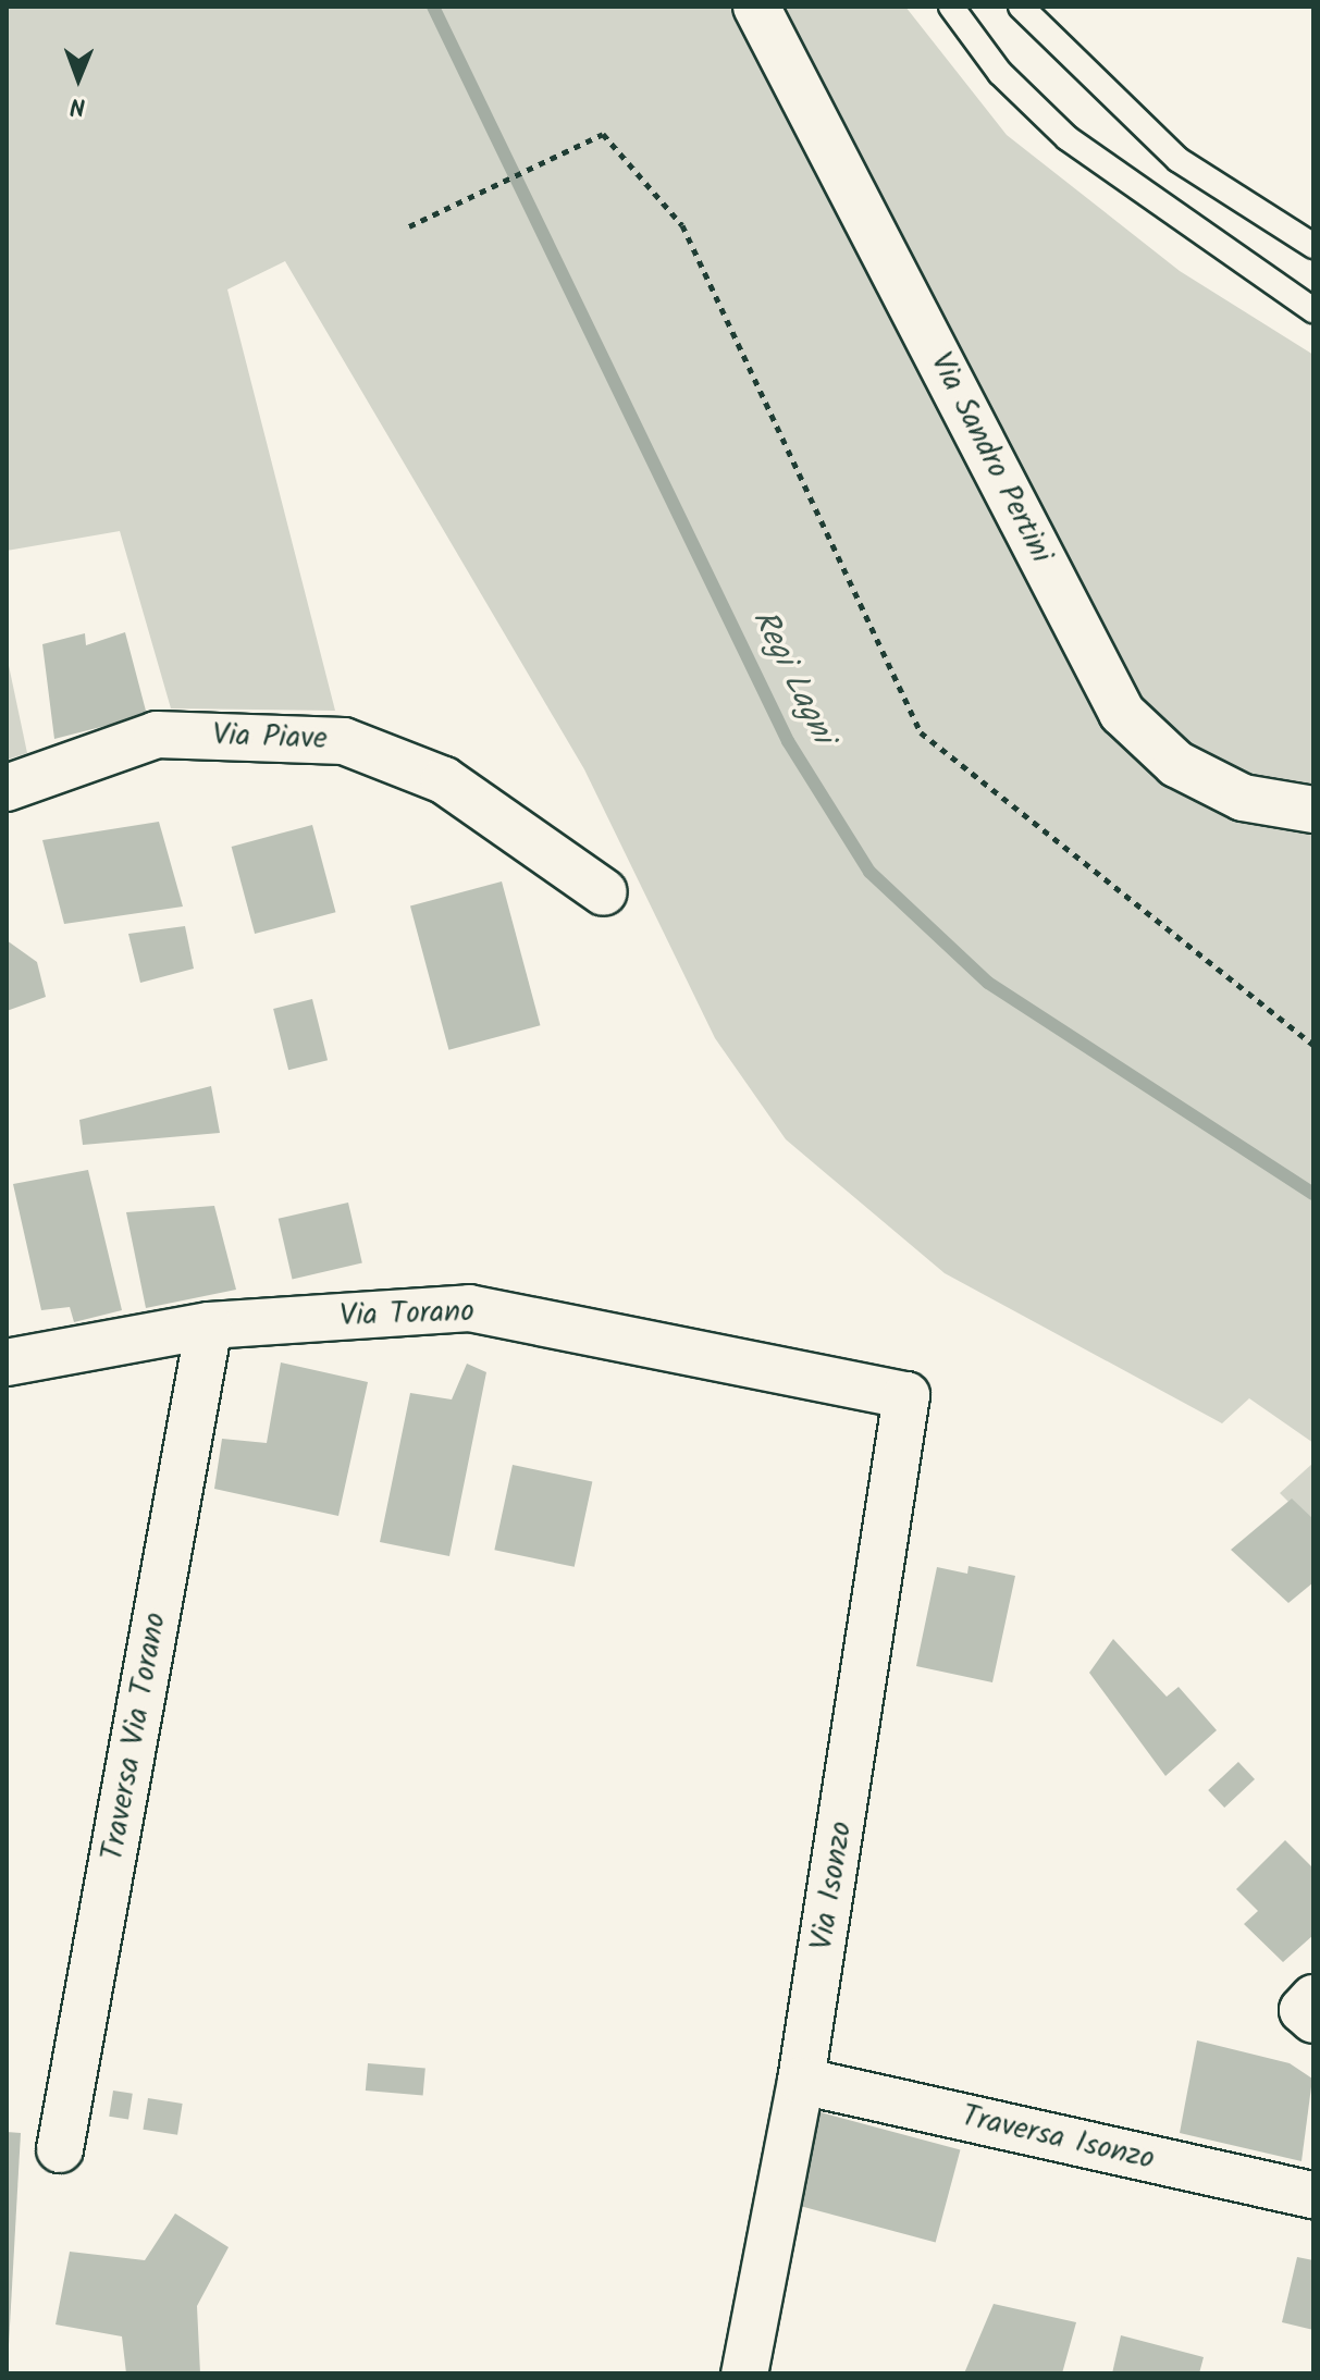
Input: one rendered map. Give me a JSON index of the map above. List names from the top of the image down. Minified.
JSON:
{"streets":{"street":["Via Sandro Pertini","Via Piave","Via Torano","Traversa Via Torano","Via Isonzo","Traversa Isonzo"]},"crossings":[["Via Torano","Traversa Via Torano"],["Via Torano","Via Isonzo"],["Via Isonzo","Traversa Isonzo"]],"water":["Regi Lagni"],"north":"bottom"}
